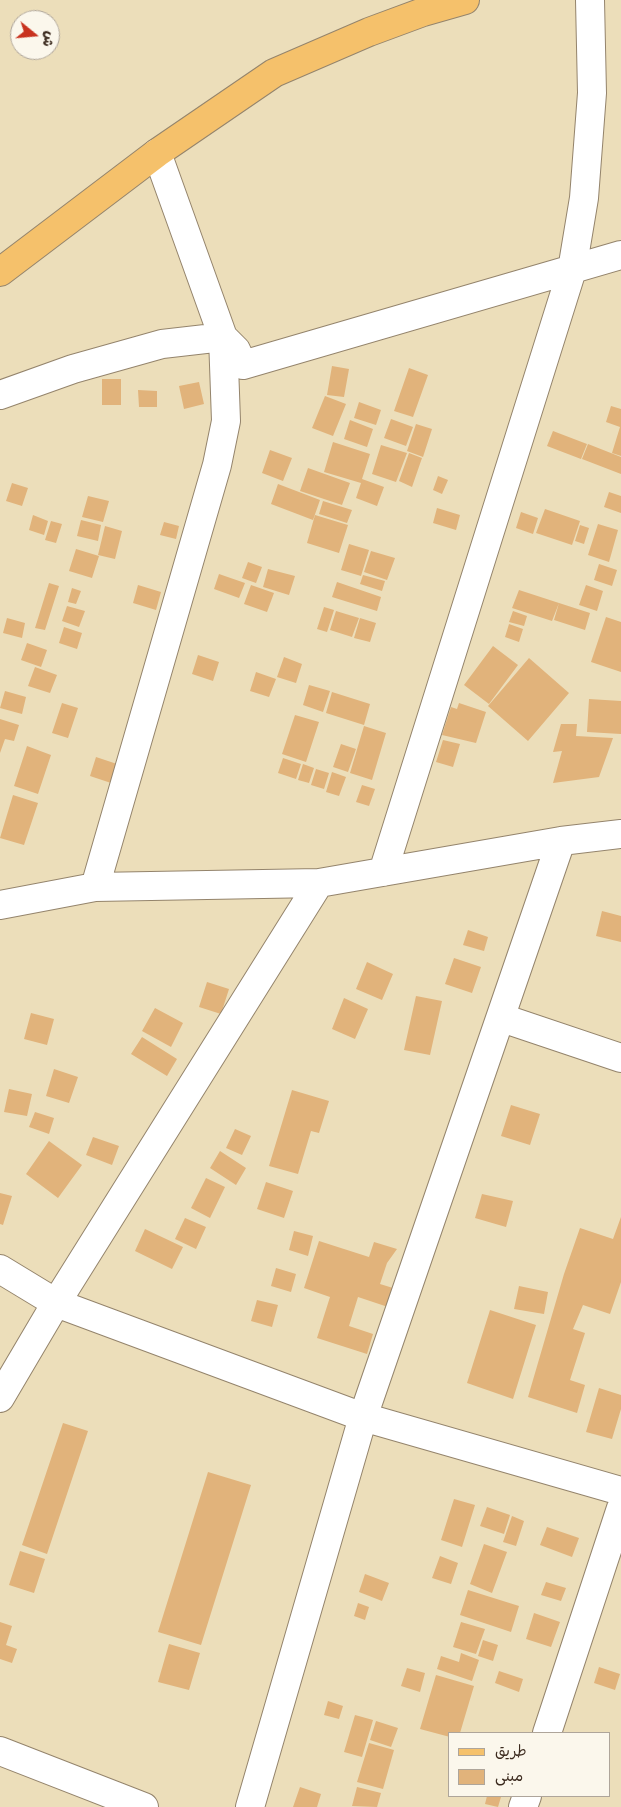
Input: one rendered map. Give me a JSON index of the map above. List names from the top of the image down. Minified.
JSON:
{"legend":["طريق","مبنى"],"north":"right"}
